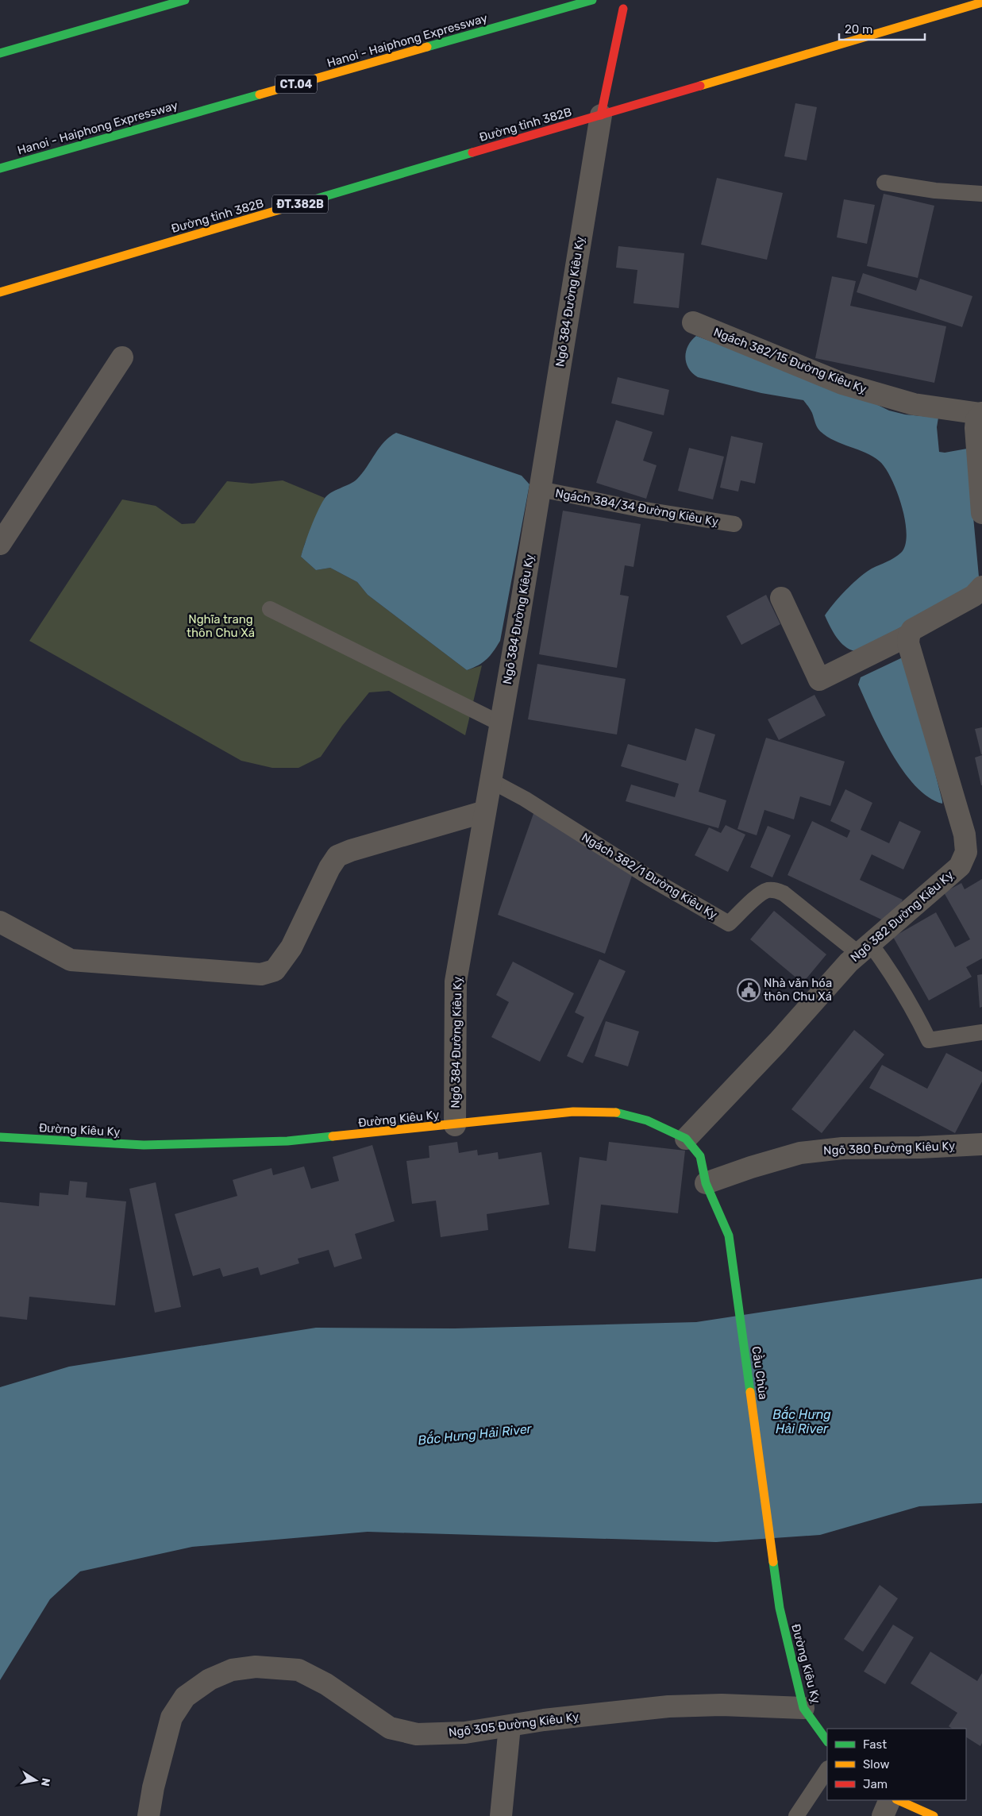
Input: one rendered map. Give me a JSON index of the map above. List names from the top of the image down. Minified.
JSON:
{"streets":{"main road":["Hanoi - Haiphong Expressway","CT.04","Đường tỉnh 382B","ĐT.382B","Đường Kiêu Kỵ","Cầu Chùa"],"street":["Ngõ 384 Đường Kiêu Kỵ","Ngách 382/15 Đường Kiêu Kỵ","Ngõ 382 Đường Kiêu Kỵ","Ngõ 380 Đường Kiêu Kỵ","Ngõ 305 Đường Kiêu Kỵ"],"lane":["Ngách 384/34 Đường Kiêu Kỵ","Ngách 382/1 Đường Kiêu Kỵ"]},"crossings":[["Đường tỉnh 382B","Ngõ 384 Đường Kiêu Kỵ"],["Ngõ 384 Đường Kiêu Kỵ","Ngách 384/34 Đường Kiêu Kỵ"],["Ngõ 384 Đường Kiêu Kỵ","Ngách 382/1 Đường Kiêu Kỵ"],["Ngõ 384 Đường Kiêu Kỵ","Đường Kiêu Kỵ"],["Ngách 382/1 Đường Kiêu Kỵ","Ngõ 382 Đường Kiêu Kỵ"],["Ngõ 382 Đường Kiêu Kỵ","Đường Kiêu Kỵ"],["Đường Kiêu Kỵ","Ngõ 380 Đường Kiêu Kỵ"],["Đường Kiêu Kỵ","Cầu Chùa"],["Đường Kiêu Kỵ","Ngõ 305 Đường Kiêu Kỵ"]],"water":["Bắc Hưng Hải River"],"parks":["Nghĩa trang thôn Chu Xá"],"places":{"public building":["Nhà văn hóa thôn Chu Xá"]},"legend":["Fast","Slow","Jam"],"scale_bar":"20 m","north":"right"}
